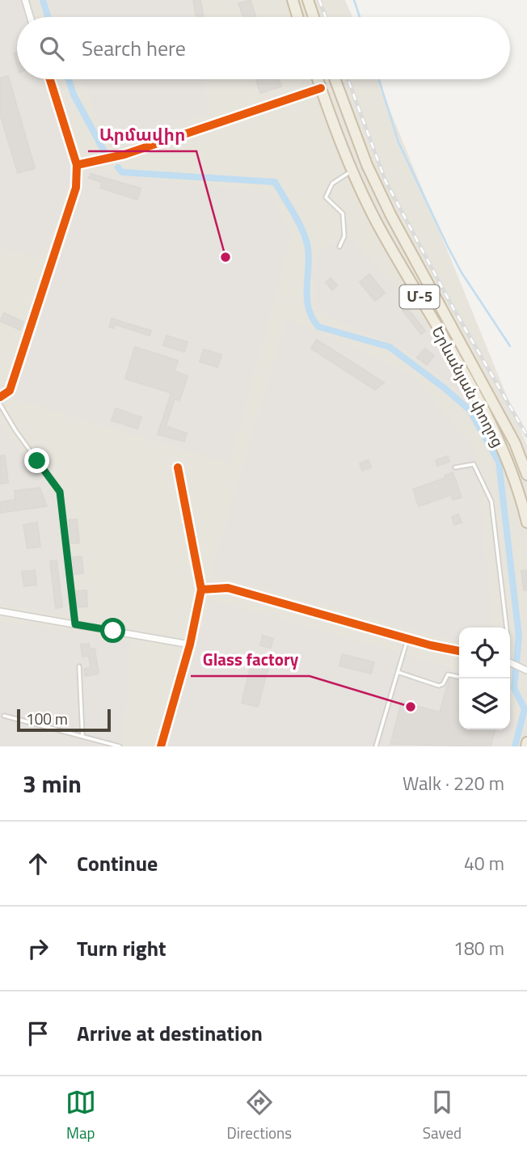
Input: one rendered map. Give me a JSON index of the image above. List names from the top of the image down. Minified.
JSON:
{"streets":{"highway":["Մ-5","Երևանյան փողոց"]},"places":["Արմավիր","Glass factory"],"scale_bar":"100 m","page":{"search":"Search here","scale":"100 m","heading":["3 min","Walk · 220 m"],"list":[["Continue","40 m"],["Turn right","180 m"],"Arrive at destination"],"nav":["Map","Directions","Saved"]}}
